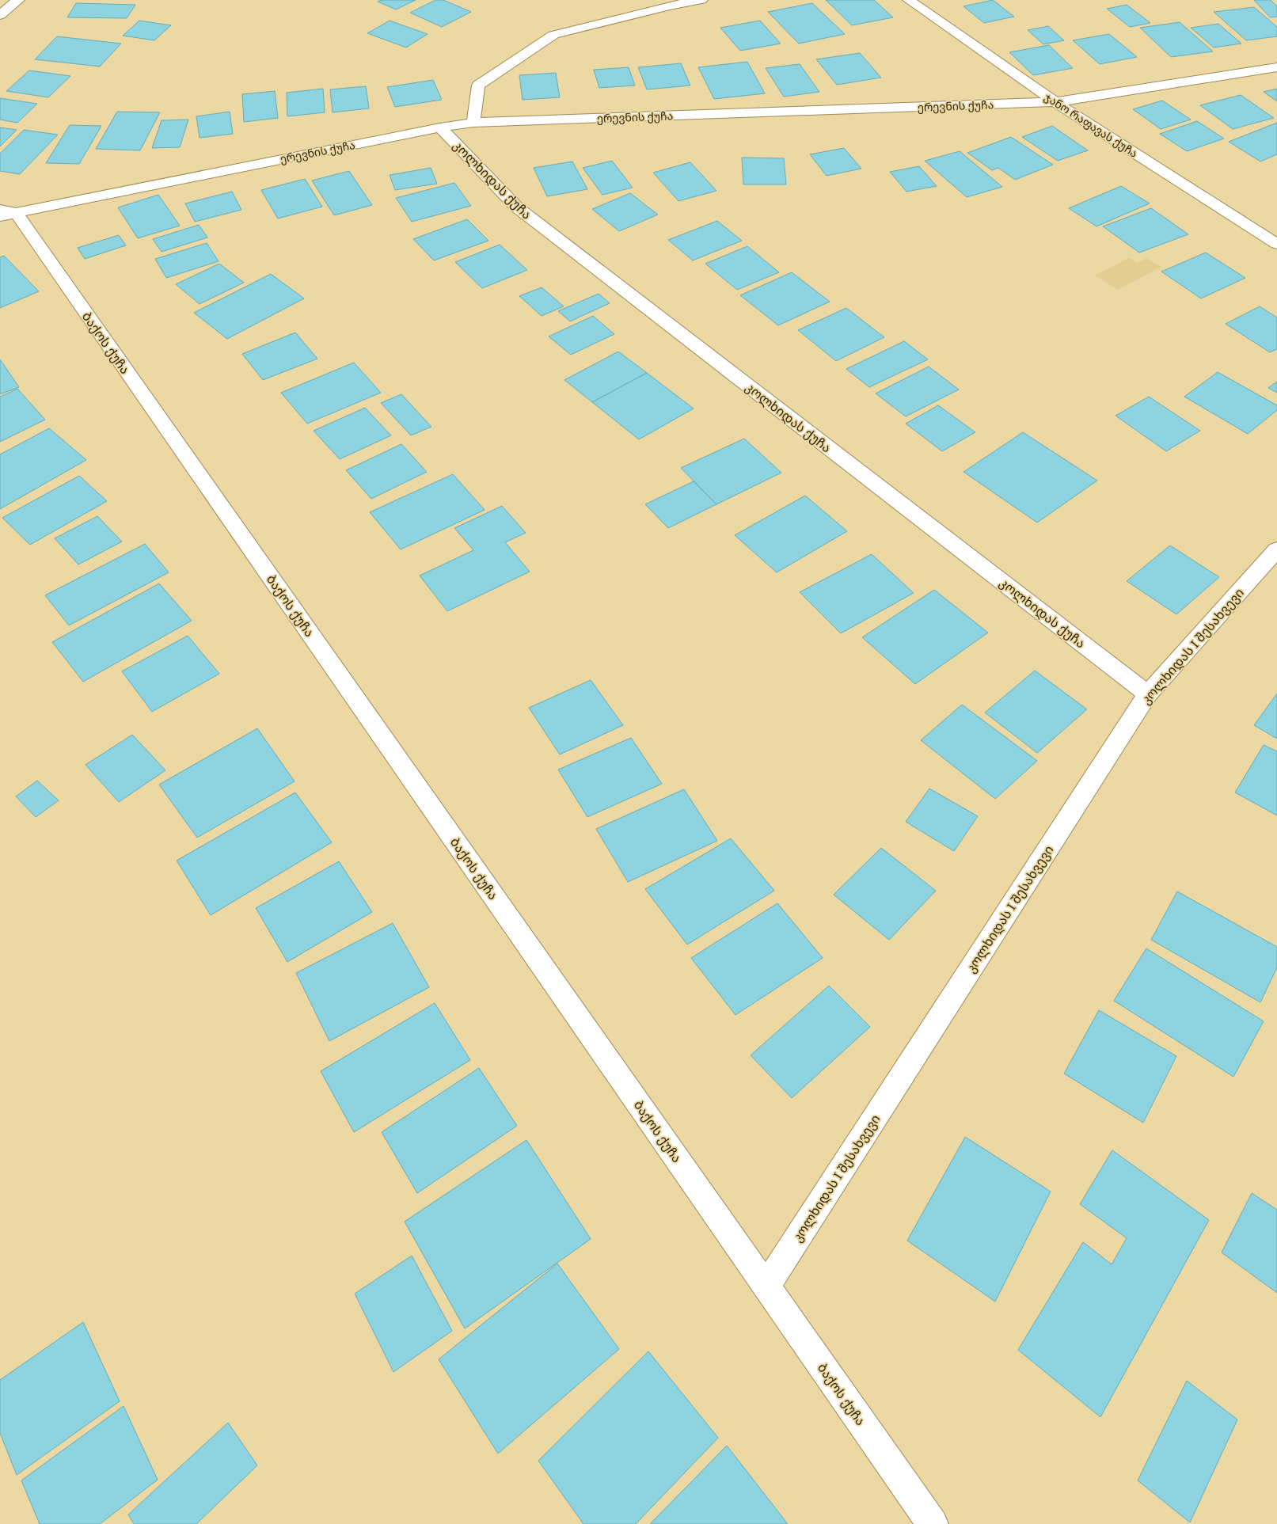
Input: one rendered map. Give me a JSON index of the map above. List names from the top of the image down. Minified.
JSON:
{"streets":{"street":["ერევნის ქუჩა","ჯანო რაფავას ქუჩა","კოლხიდას ქუჩა","ბაქოს ქუჩა","კოლხიდას I შესახვევი"]},"crossings":[["ერევნის ქუჩა","ჯანო რაფავას ქუჩა"],["ერევნის ქუჩა","კოლხიდას ქუჩა"],["ერევნის ქუჩა","ბაქოს ქუჩა"],["კოლხიდას ქუჩა","კოლხიდას I შესახვევი"],["ბაქოს ქუჩა","კოლხიდას I შესახვევი"]]}
